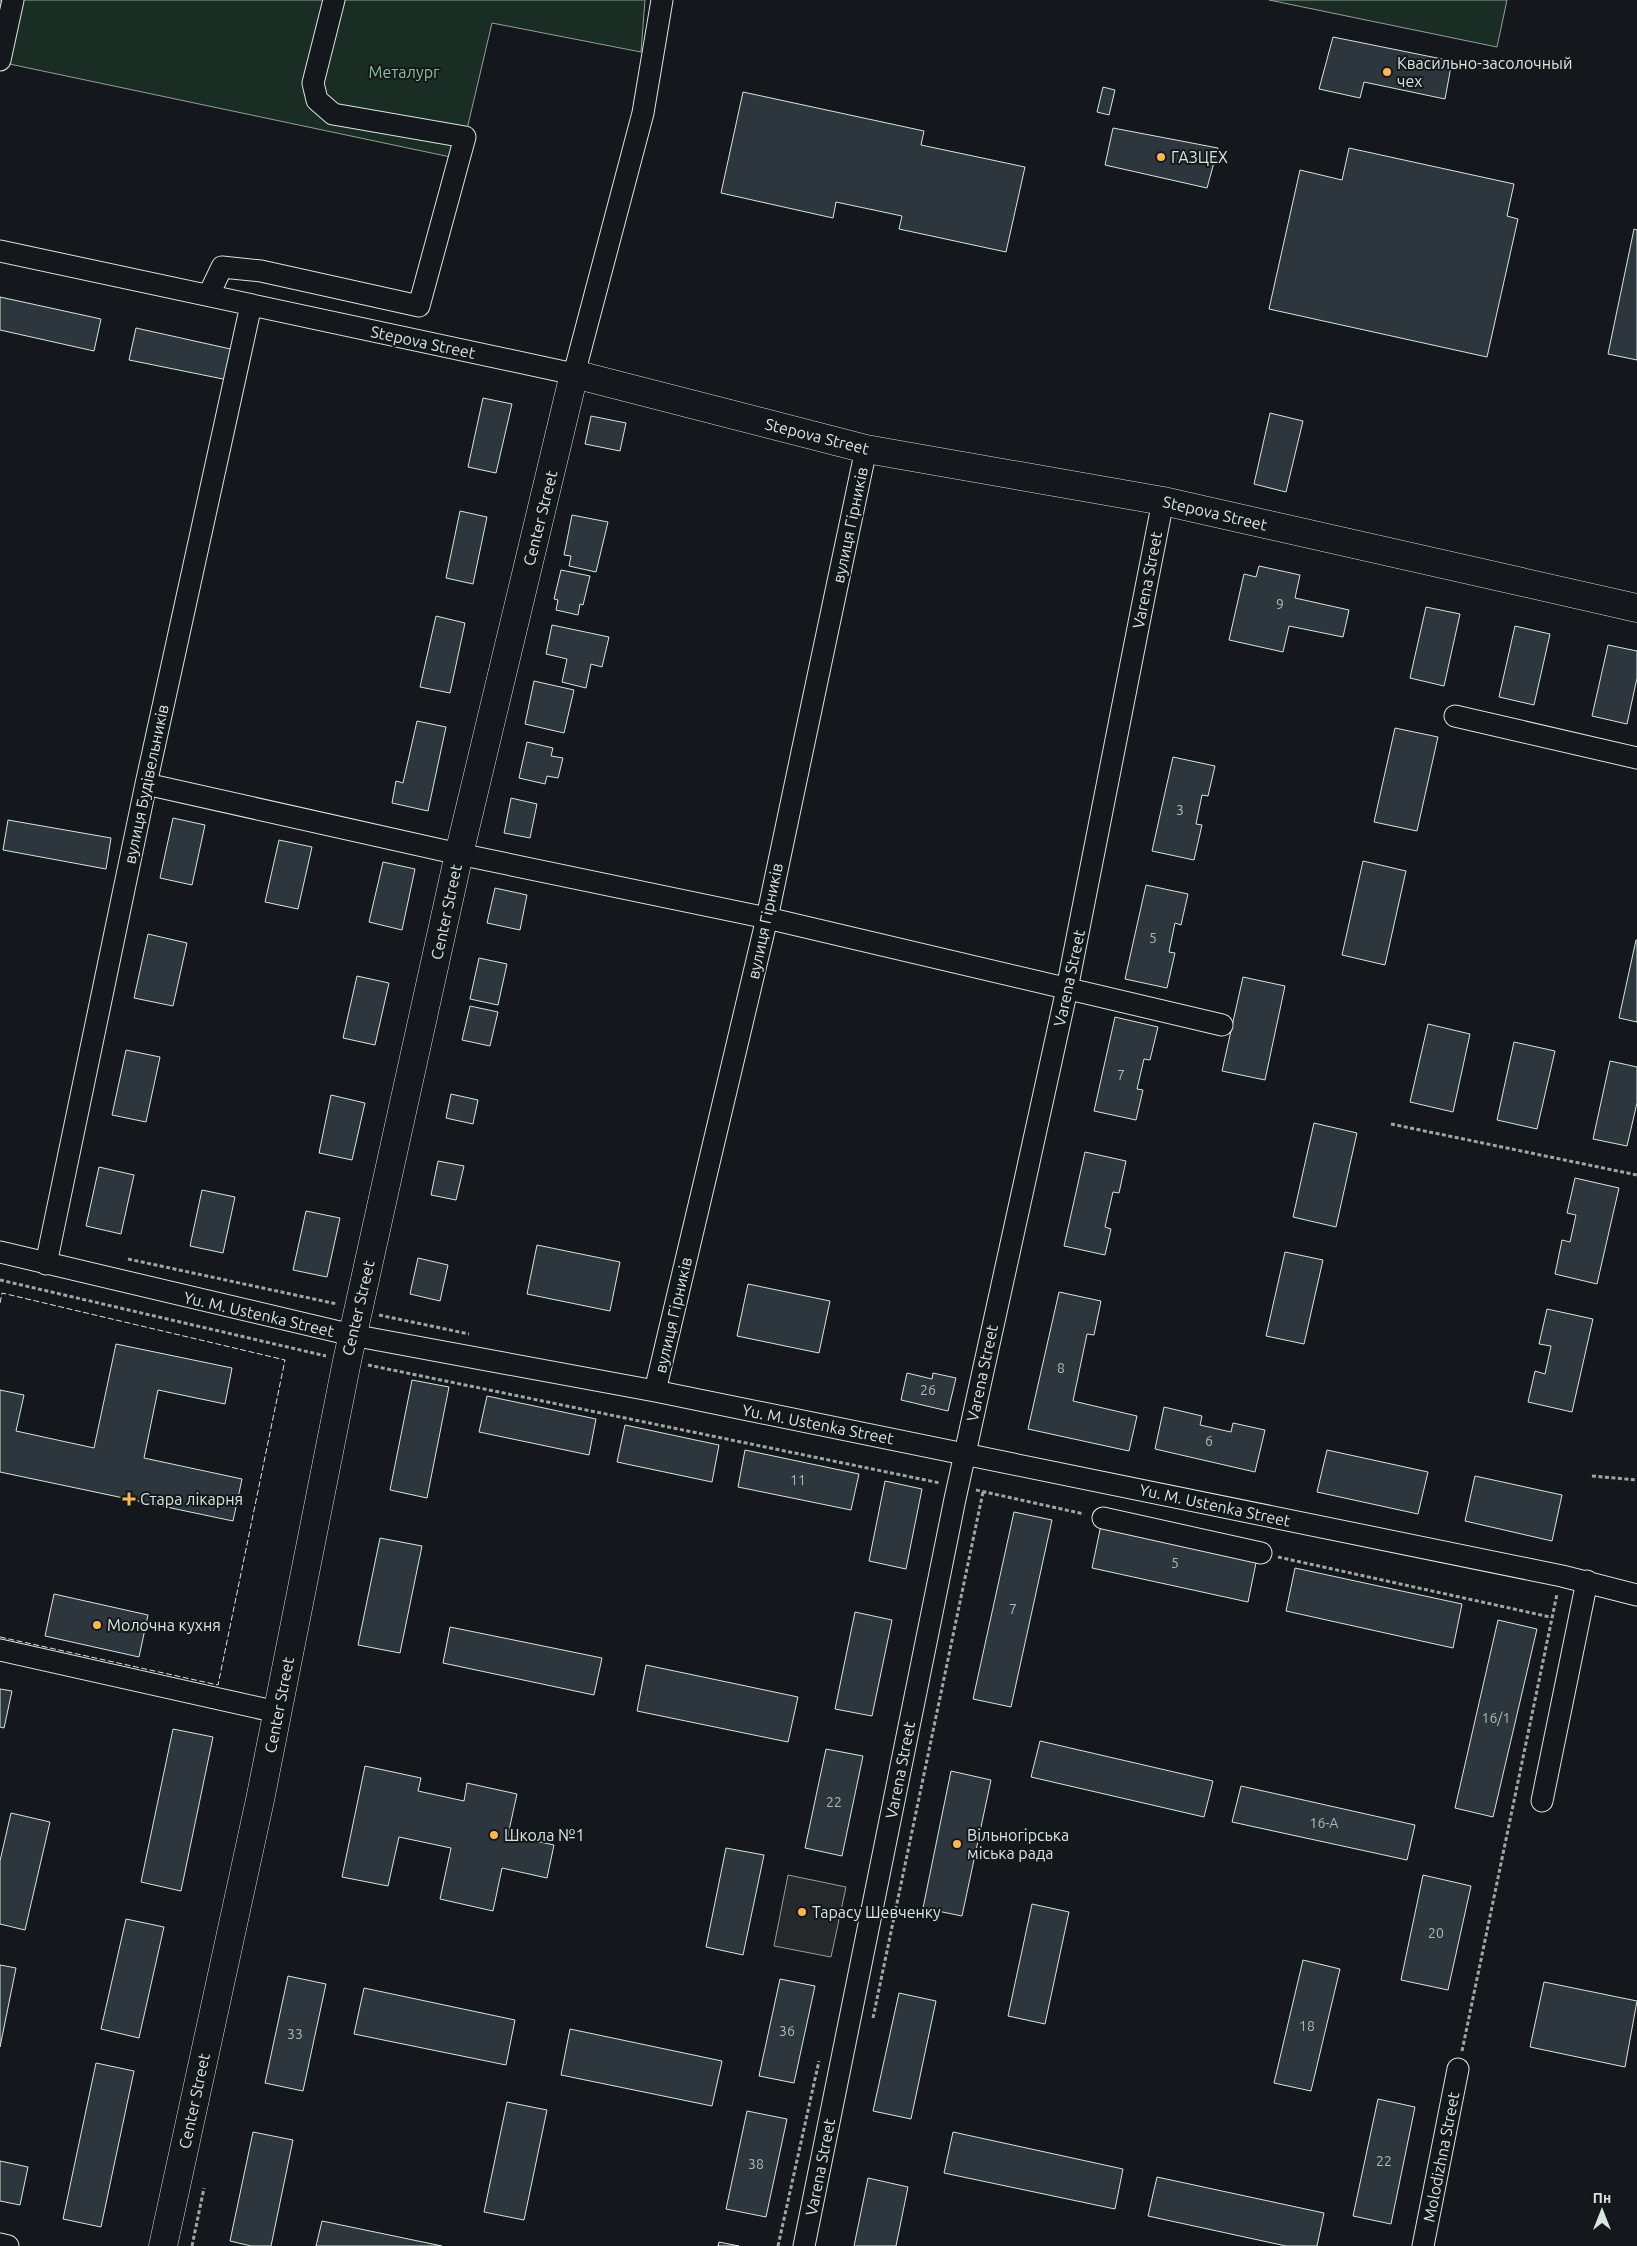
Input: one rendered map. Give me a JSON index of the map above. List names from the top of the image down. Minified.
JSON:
{"streets":{"main road":["Stepova Street","Center Street"],"street":["вулиця Гірників","Varena Street","вулиця Будівельників","Yu. M. Ustenka Street","Molodizhna Street"]},"crossings":[["Stepova Street","Center Street"],["Stepova Street","вулиця Гірників"],["Stepova Street","Varena Street"],["Stepova Street","вулиця Будівельників"],["Center Street","Yu. M. Ustenka Street"],["вулиця Гірників","Yu. M. Ustenka Street"],["Varena Street","Yu. M. Ustenka Street"],["вулиця Будівельників","Yu. M. Ustenka Street"]],"parks":["Металург"],"places":{"other":["Квасильно-засолочный чех","ГАЗЦЕХ","Молочна кухня","Школа №1","Вільногірська міська рада","Тарасу Шевченку"],"health":["Стара лікарня"]},"house_numbers":["9","3","5","7","8","26","6","11","5","7","16/1","22","16-А","20","18","36","33","22","38"],"north":"top"}
